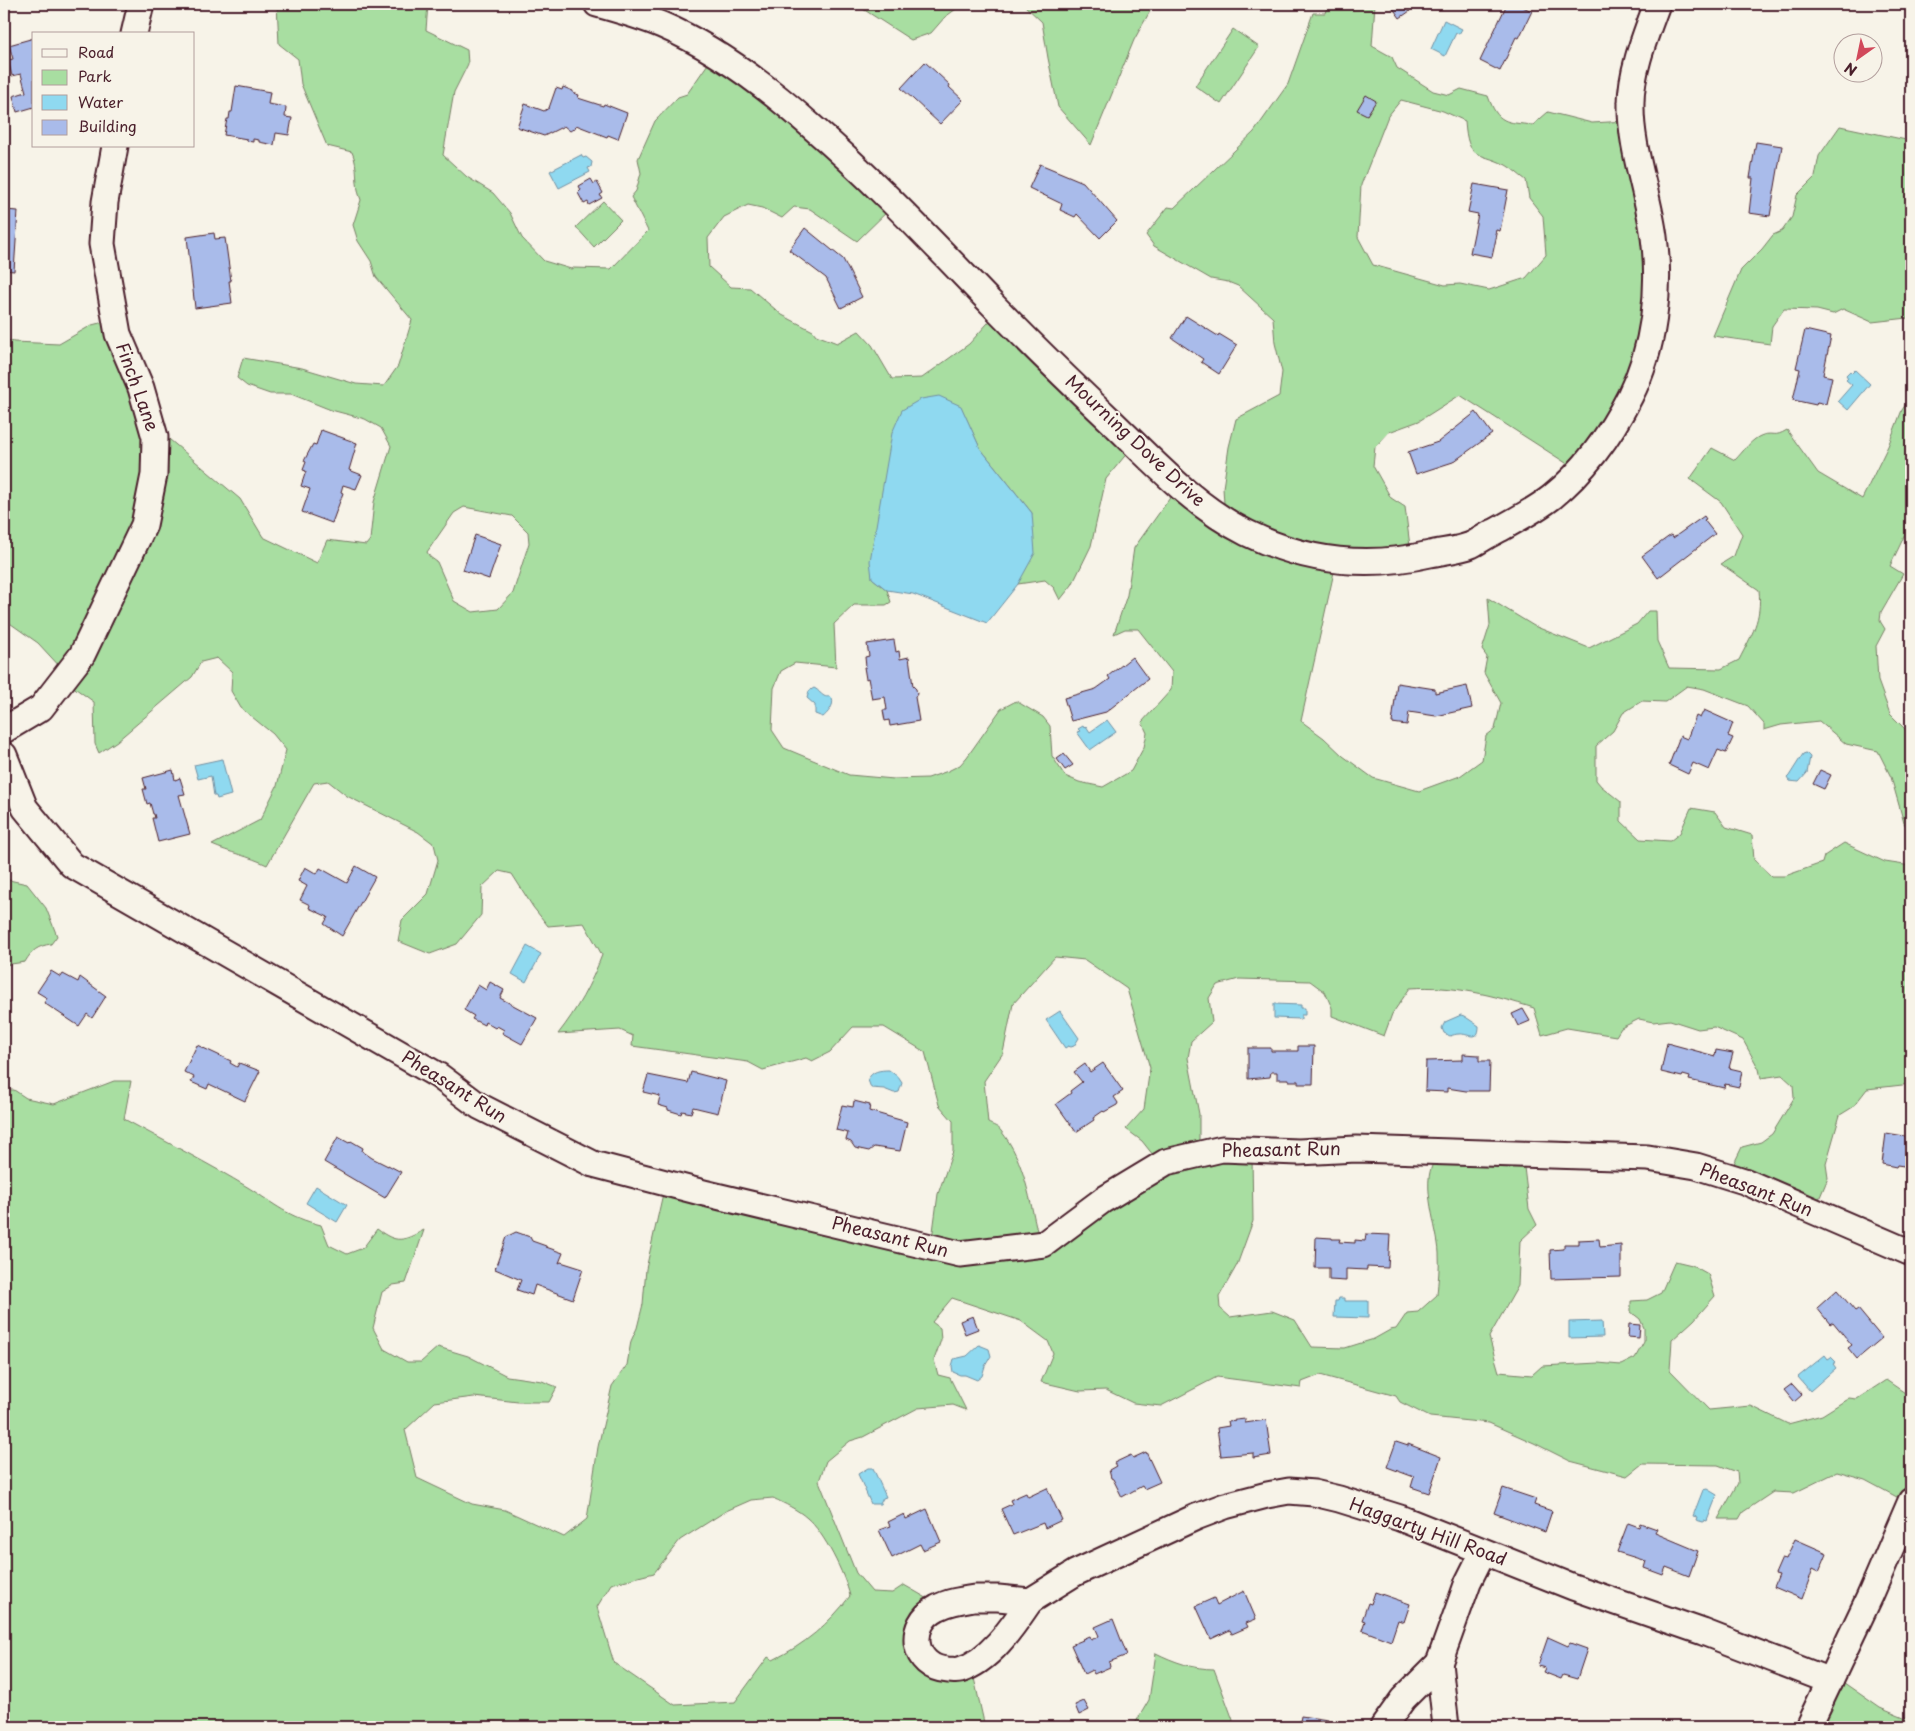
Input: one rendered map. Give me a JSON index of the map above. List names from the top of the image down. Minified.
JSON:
{"streets":{"street":["Finch Lane","Mourning Dove Drive","Pheasant Run","Haggarty Hill Road"]},"legend":["Road","Park","Water","Building"],"north":"bottom left"}
